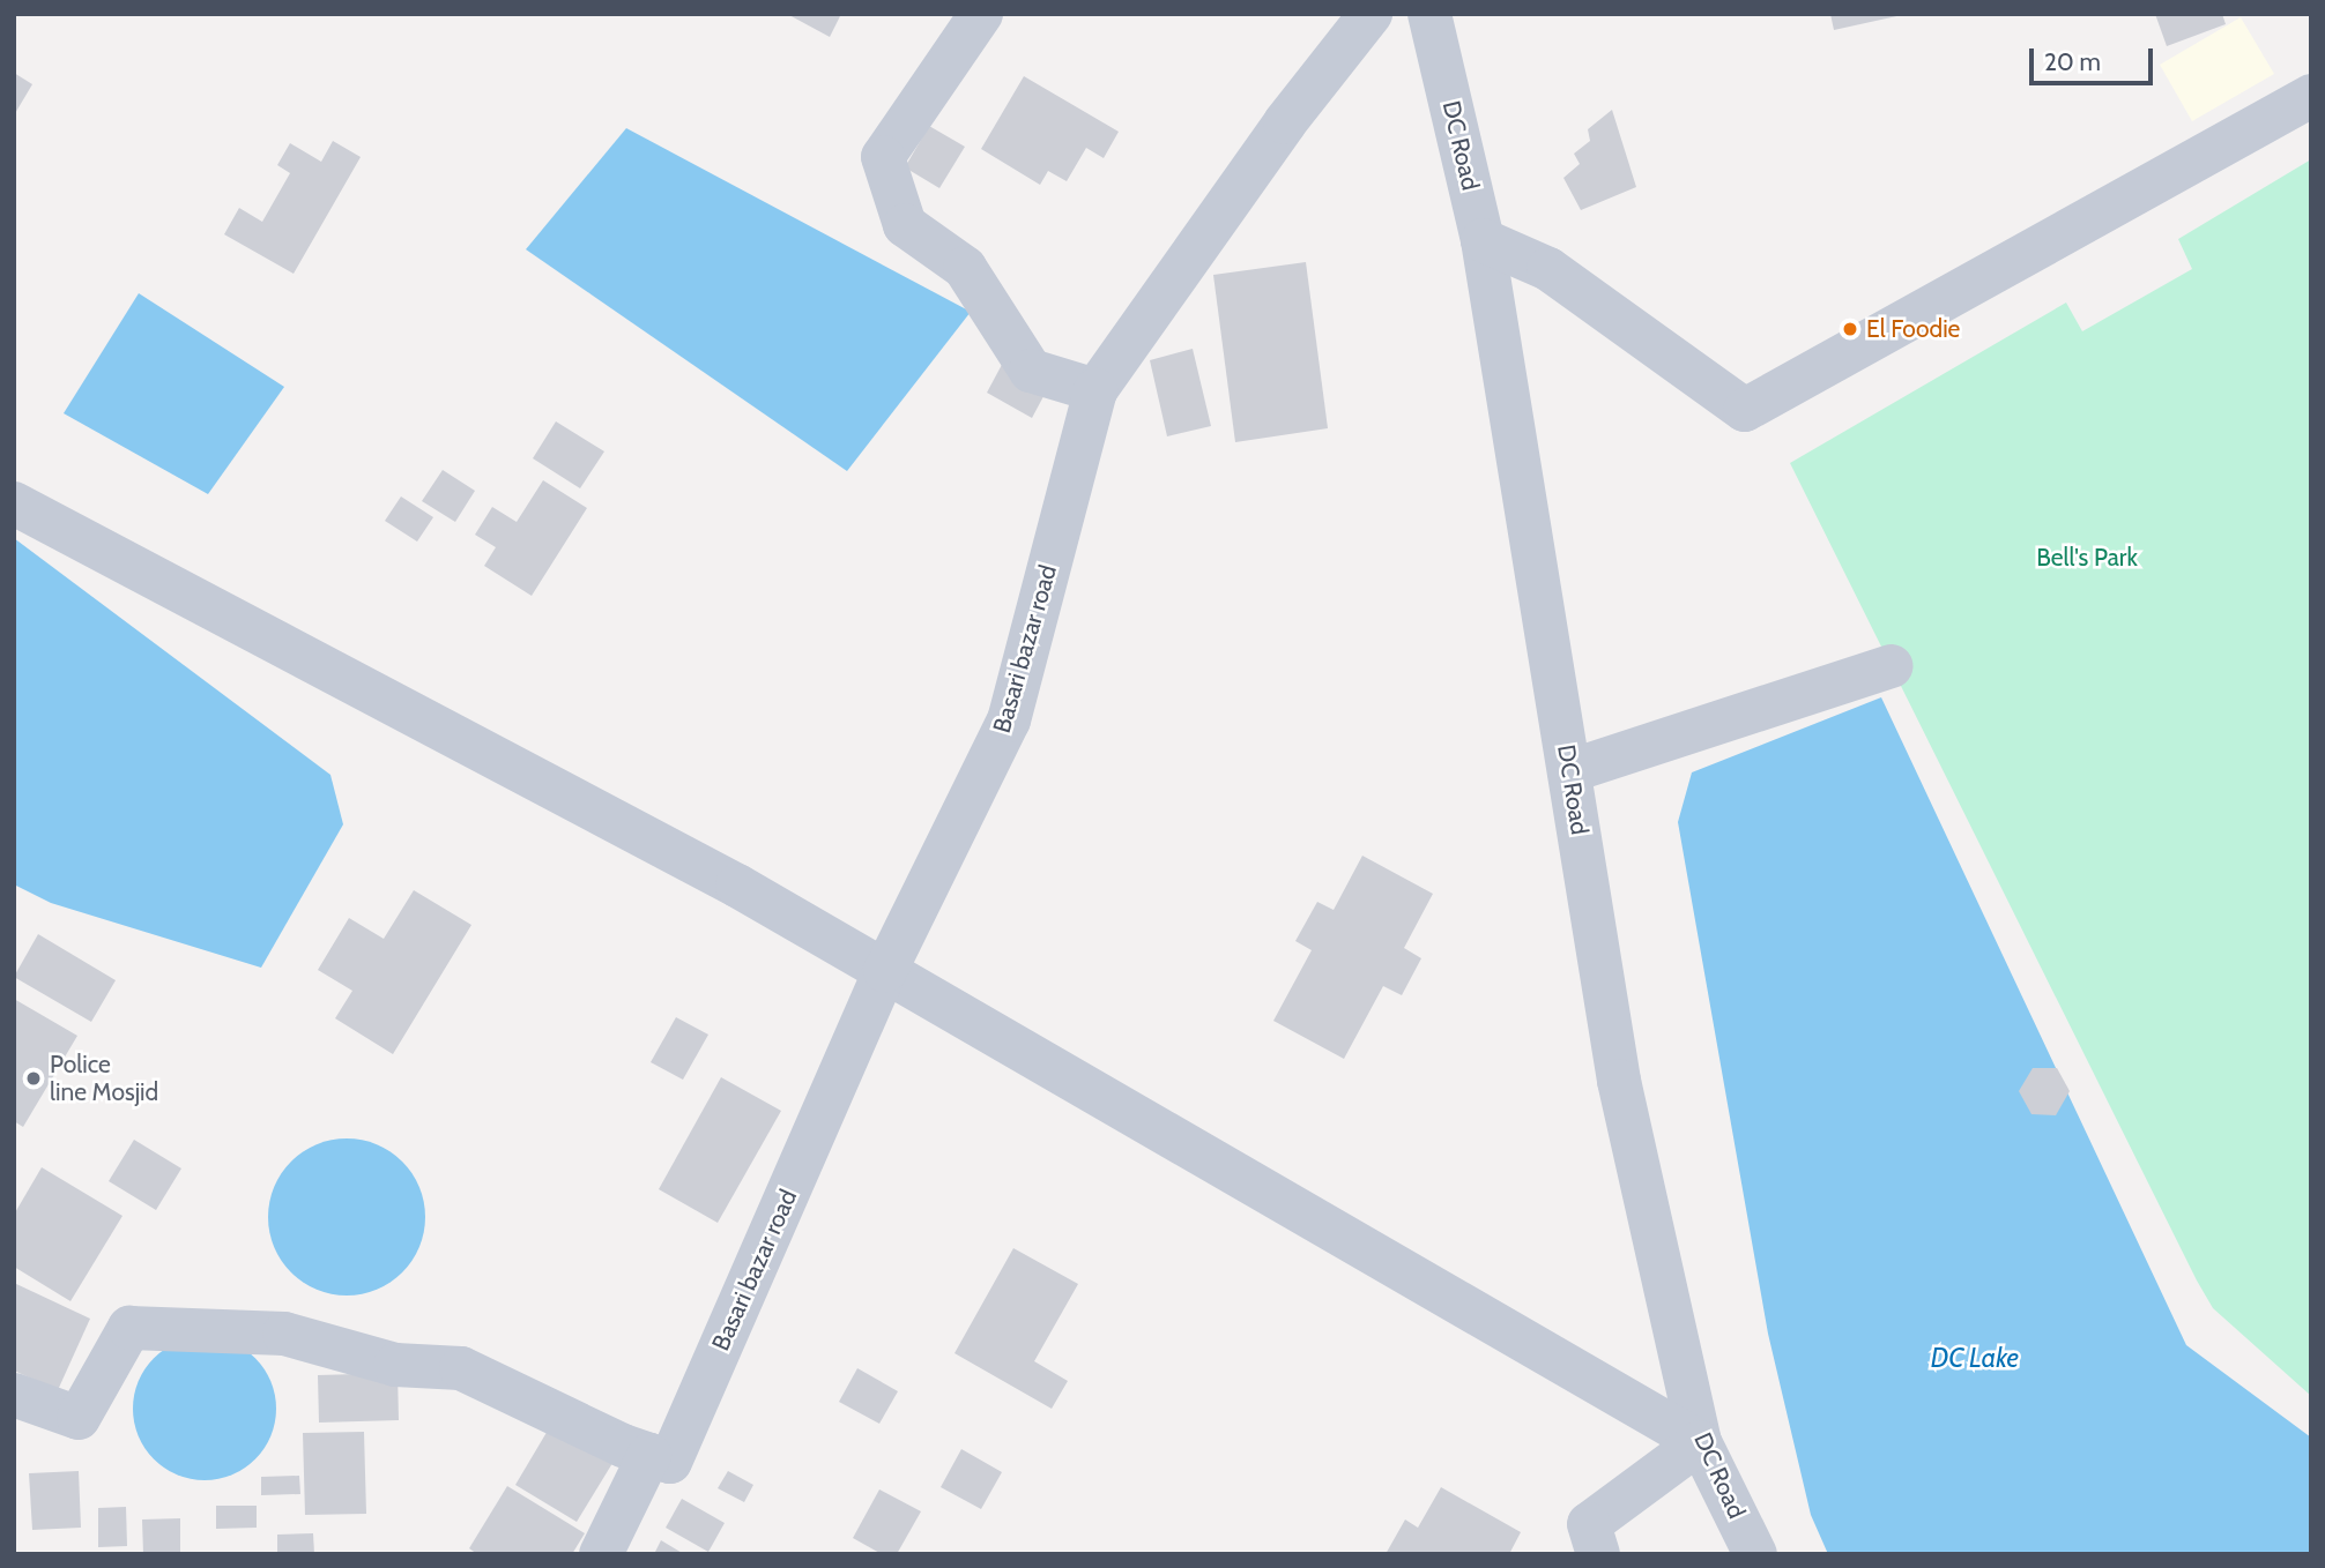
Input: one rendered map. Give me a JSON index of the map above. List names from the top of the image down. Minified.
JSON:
{"streets":{"street":["DC Road","Basari bazar road"]},"water":["DC Lake"],"parks":["Bell's Park"],"places":["El Foodie","Police line Mosjid"],"scale_bar":"20 m"}
